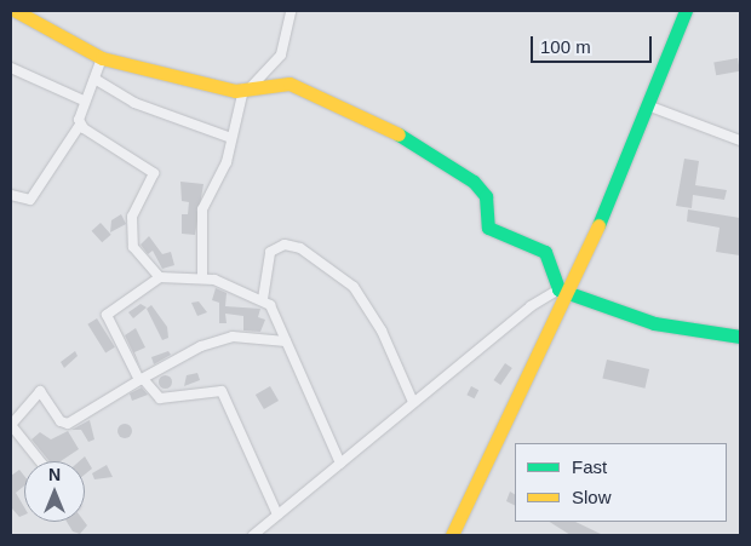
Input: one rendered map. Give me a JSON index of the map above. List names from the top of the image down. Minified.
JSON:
{"legend":["Fast","Slow"],"scale_bar":"100 m","north":"top"}
